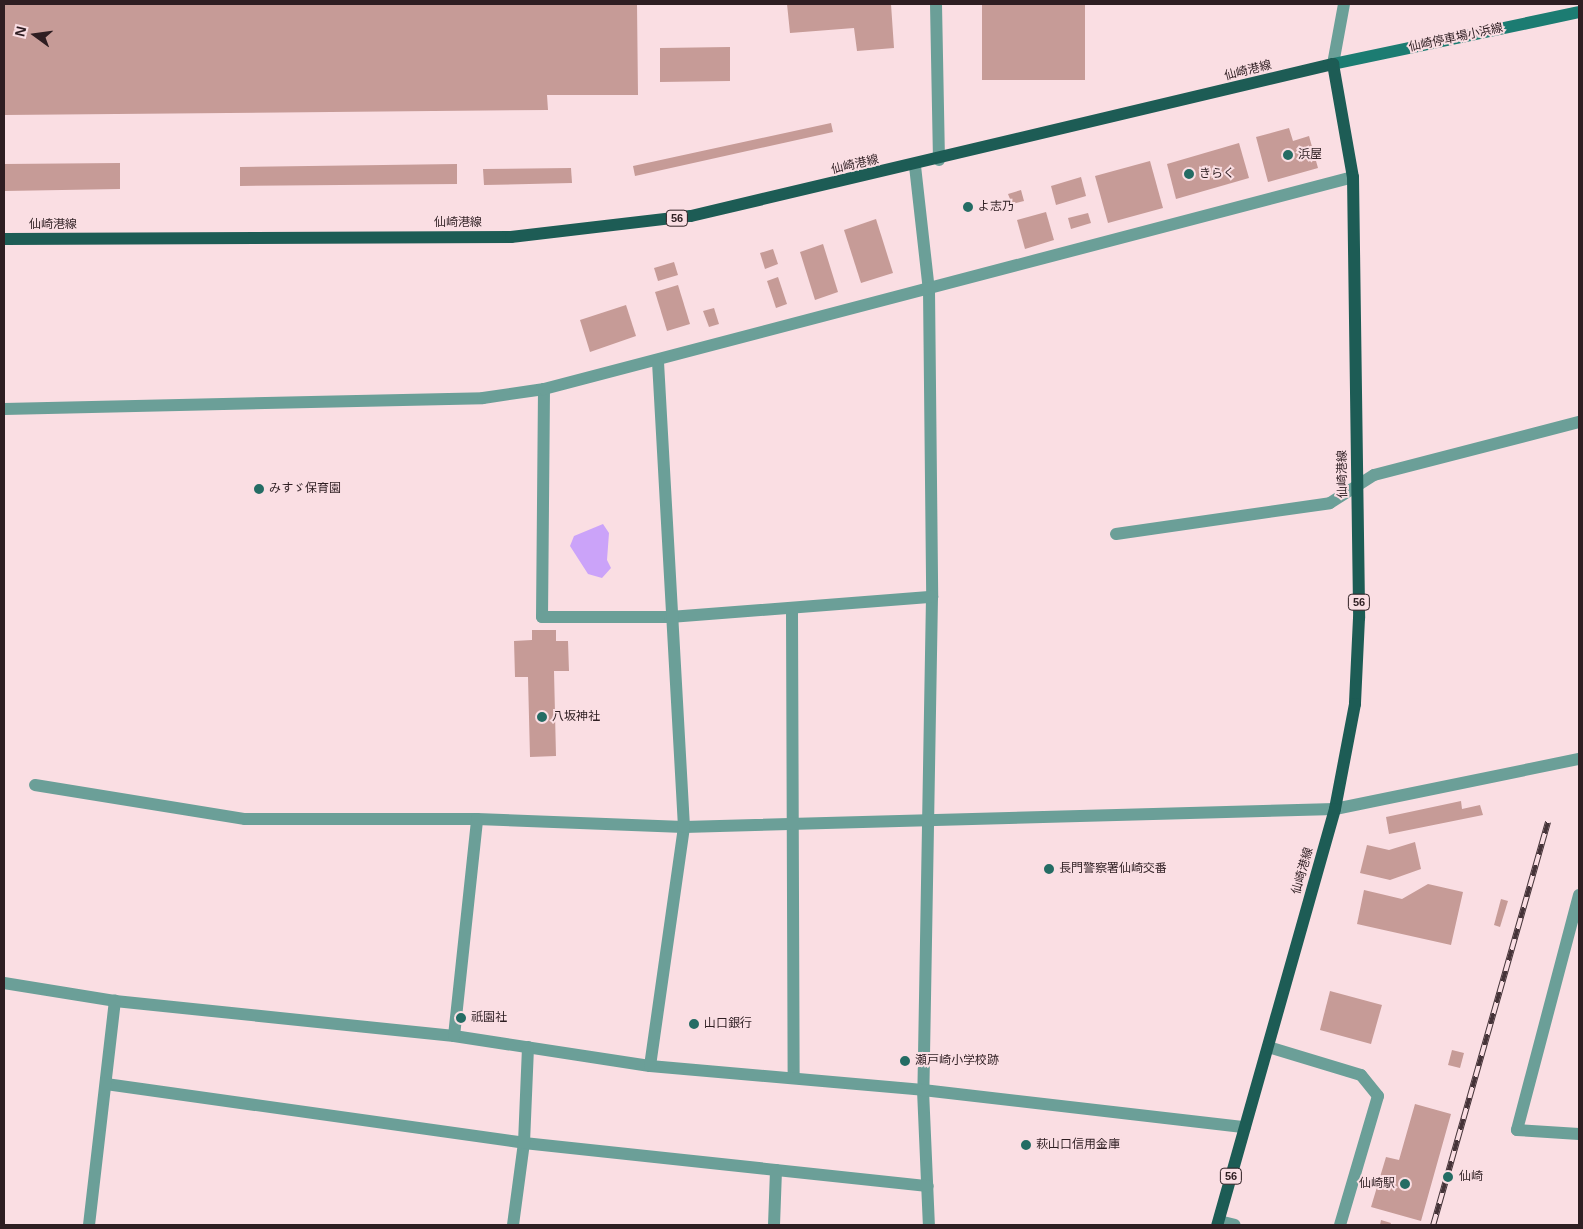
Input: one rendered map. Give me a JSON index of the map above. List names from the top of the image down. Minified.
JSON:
{"streets":{"main road":["仙崎停車場小浜線","仙崎港線","56"]},"crossings":[["仙崎停車場小浜線","仙崎港線"]],"places":["浜屋","きらく","よ志乃","みすゞ保育園","八坂神社","長門警察署仙崎交番","祇園社","山口銀行","瀬戸崎小学校跡","萩山口信用金庫","仙崎","仙崎駅"],"north":"left"}
